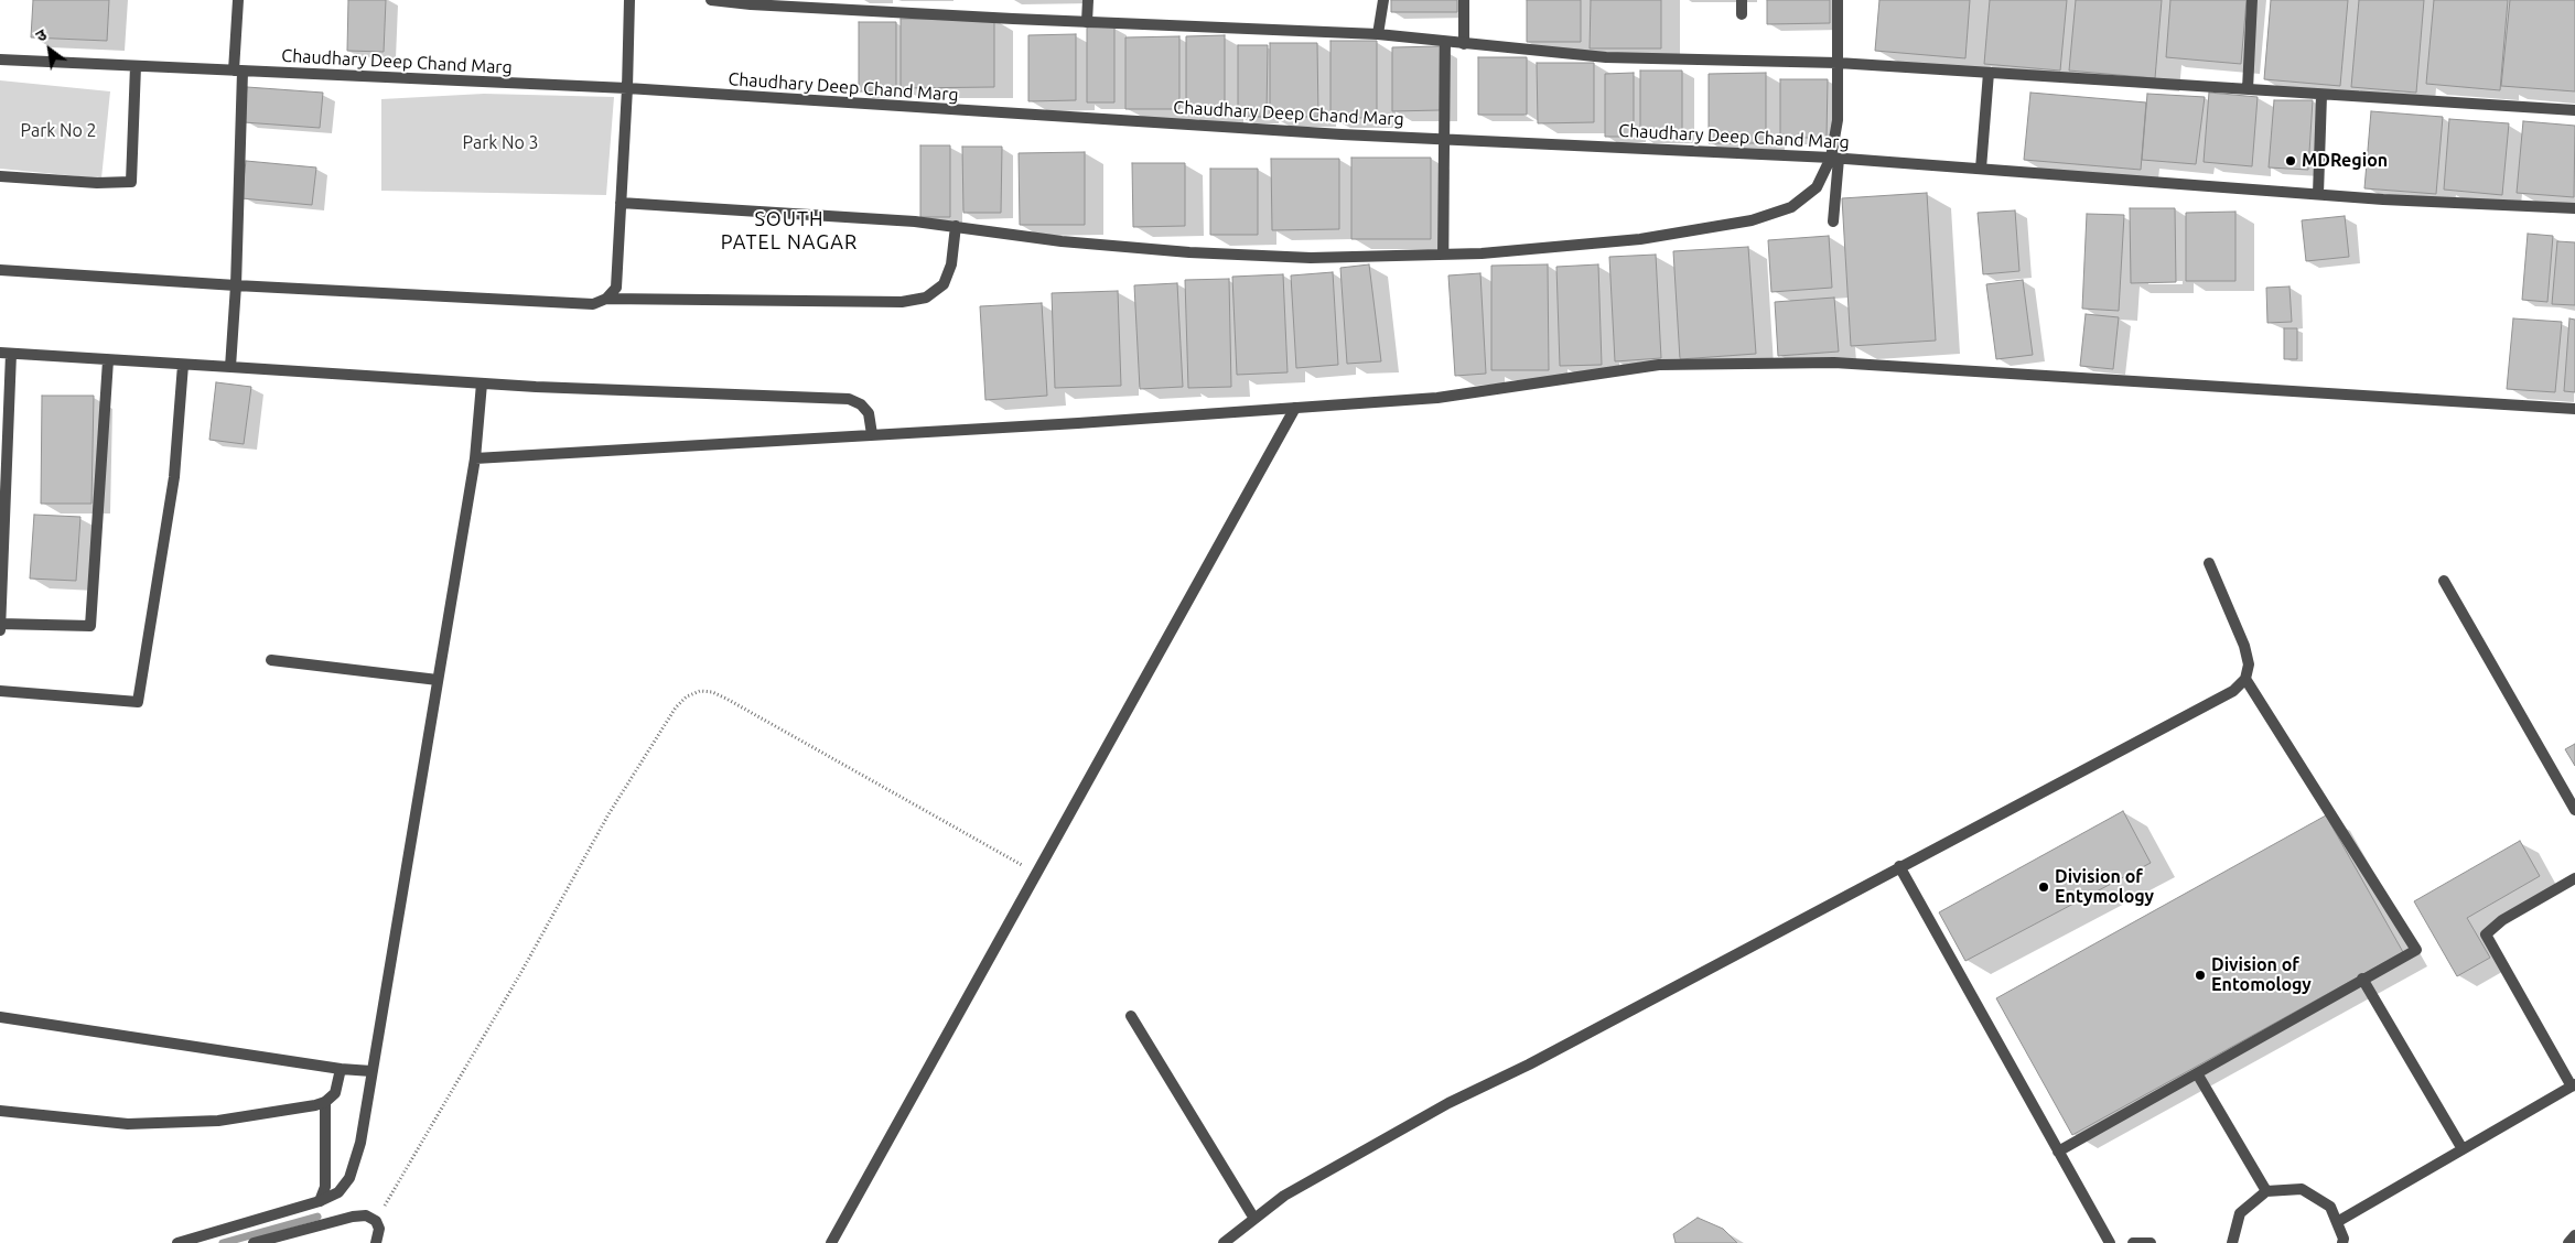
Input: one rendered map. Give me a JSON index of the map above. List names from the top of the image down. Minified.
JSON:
{"streets":{"street":["Chaudhary Deep Chand Marg"]},"districts":["SOUTH PATEL NAGAR"],"parks":["Park No 2","Park No 3"],"places":["MDRegion","Division of Entymology","Division of Entomology"],"north":"top left"}
